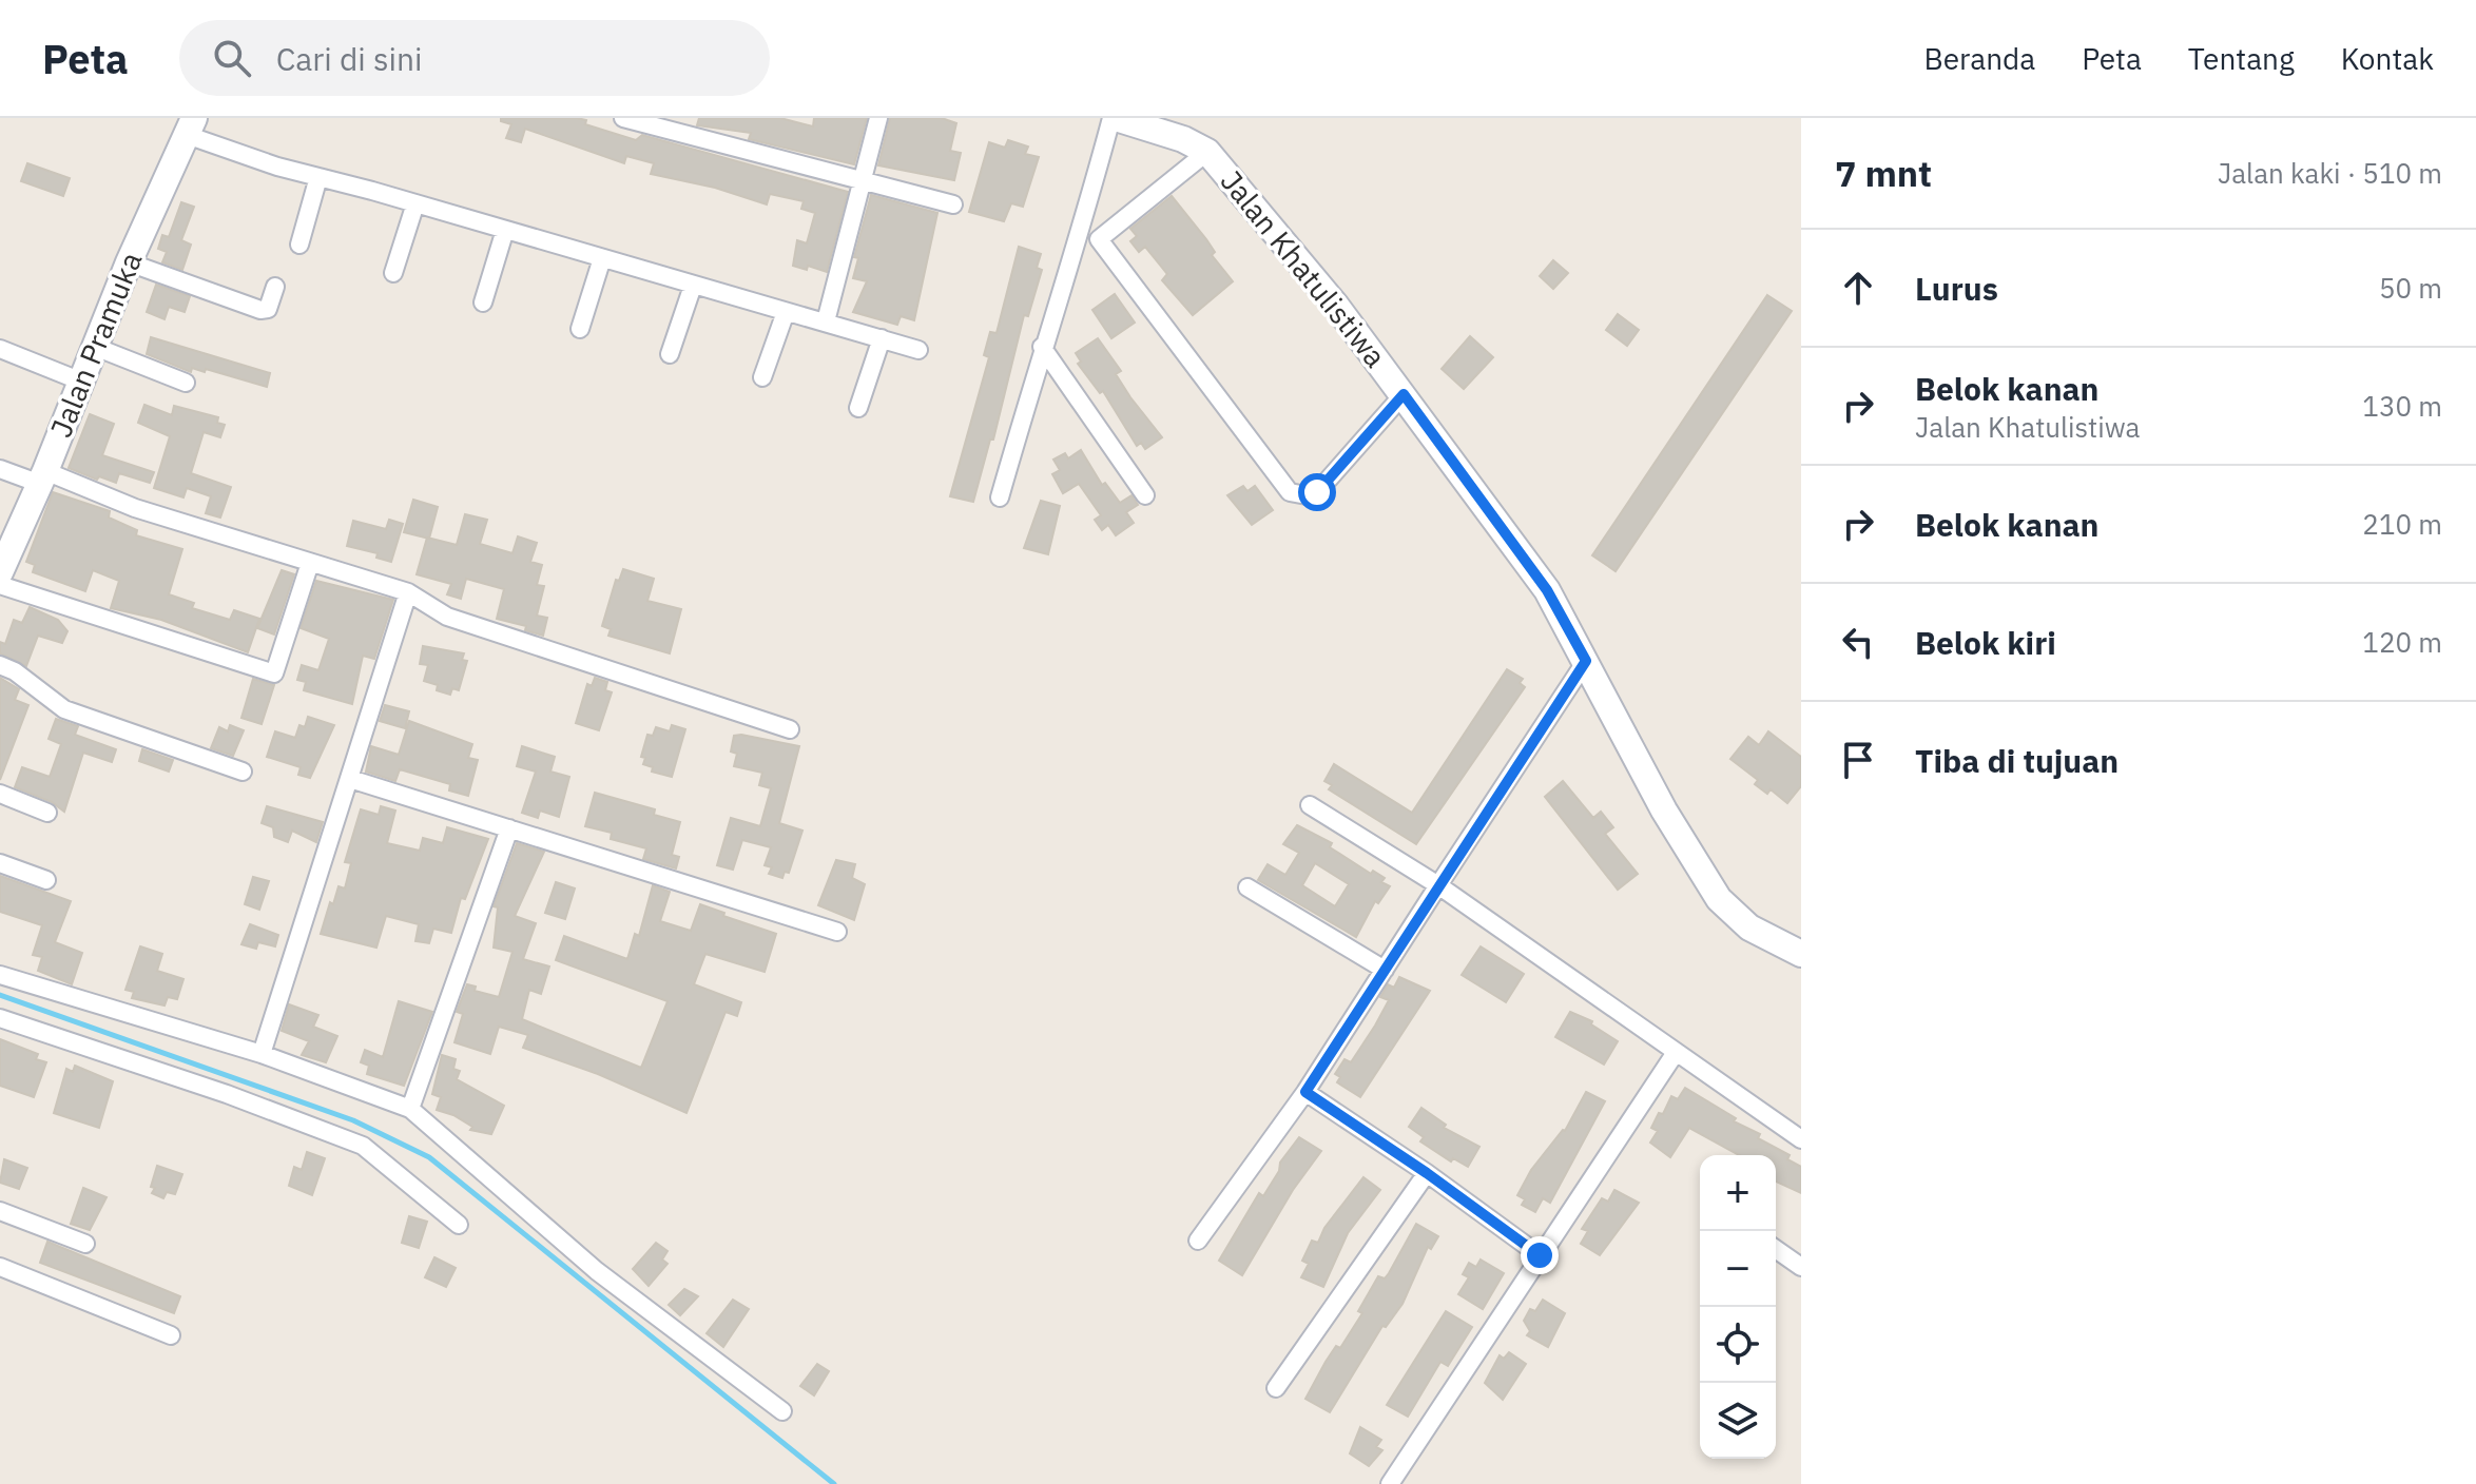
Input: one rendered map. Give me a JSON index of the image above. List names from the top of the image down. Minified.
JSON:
{"streets":{"street":["Jalan Khatulistiwa","Jalan Pramuka"]},"page":{"header":"Peta","search":"Cari di sini","nav":["Beranda","Peta","Tentang","Kontak"],"heading":["7 mnt","Jalan kaki · 510 m"],"list":[["Lurus","50 m"],["Belok kanan","Jalan Khatulistiwa","130 m"],["Belok kanan","210 m"],["Belok kiri","120 m"],"Tiba di tujuan"],"map_buttons":["+","−"]}}
